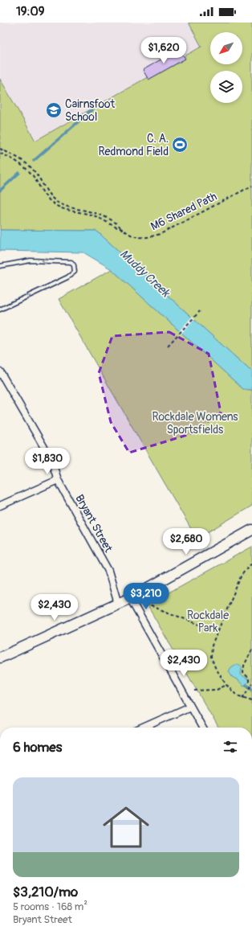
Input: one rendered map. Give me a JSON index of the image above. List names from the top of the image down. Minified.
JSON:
{"streets":{"street":["Bryant Street"],"path":["M6 Shared Path"]},"water":["Muddy Creek"],"parks":["Rockdale Womens Sportsfields","Rockdale Park"],"places":{"school or university":["Cairnsfoot School"],"sports":["C. A. Redmond Field"]},"north":"bottom left","page":{"status":"19:09","price":["$1,620","$1,830","$2,680","$3,210","$2,430","$2,430"],"heading":"6 homes","list":[{"name":"$3,210/mo","note":"5 rooms · 168 m² · Bryant Street"}]}}
